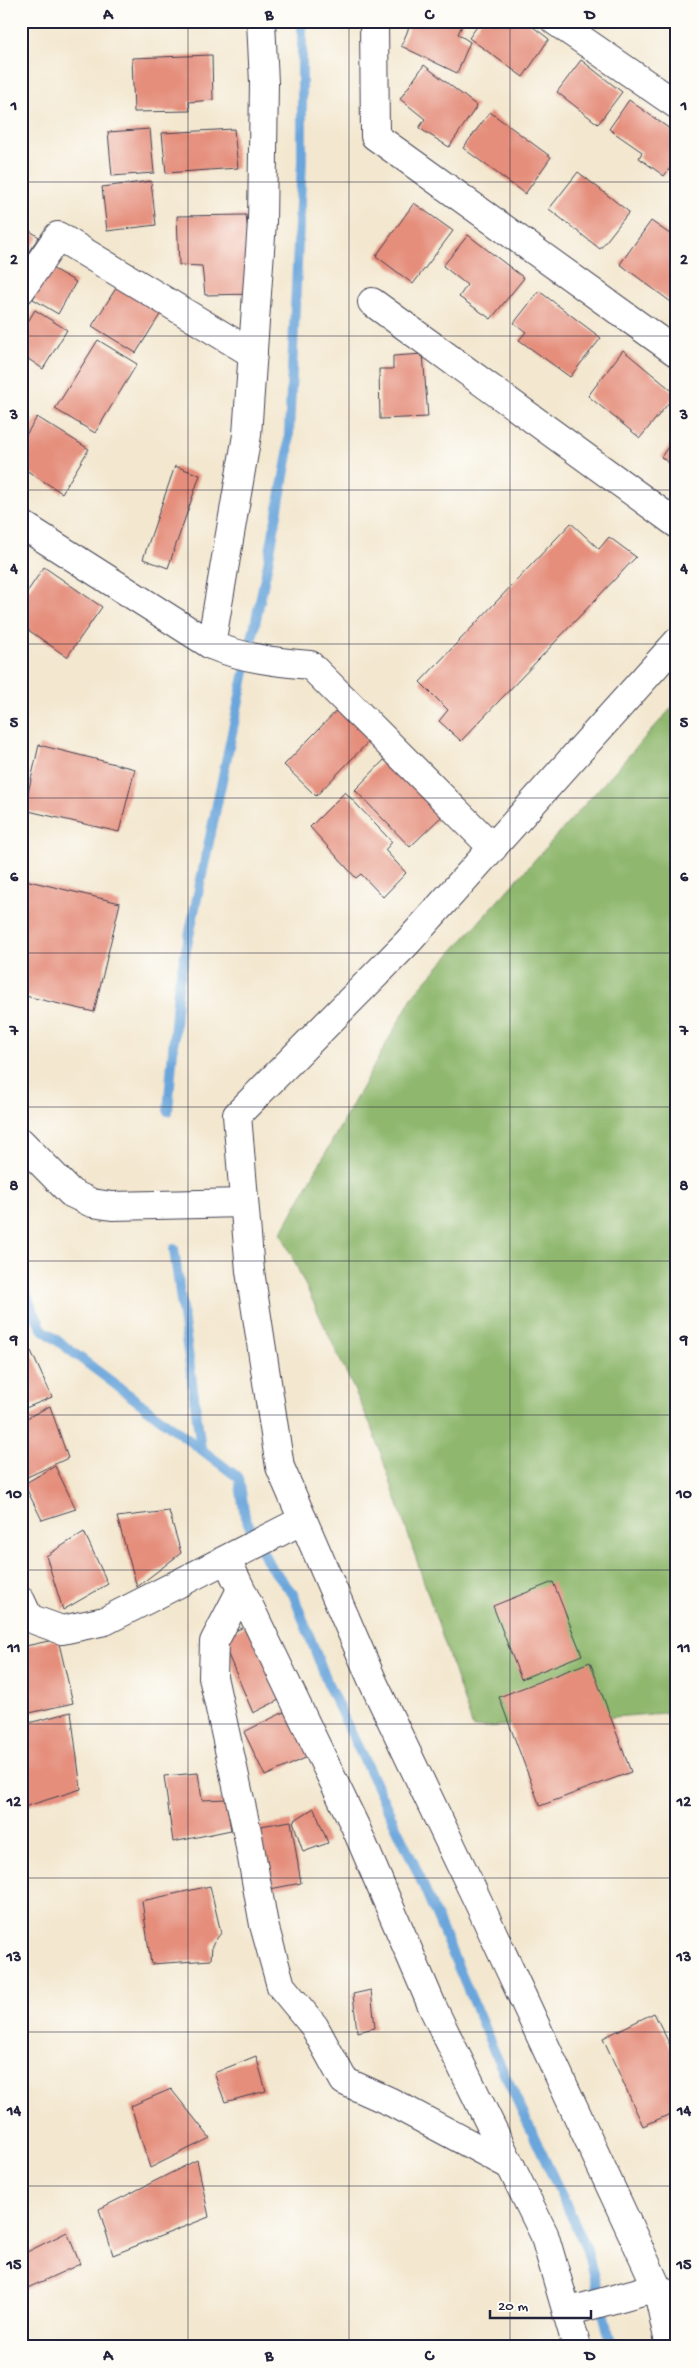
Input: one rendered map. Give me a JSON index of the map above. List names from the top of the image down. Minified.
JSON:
{"scale_bar":"20 m","grid":{"columns":["A","B","C","D"],"rows":["1","2","3","4","5","6","7","8","9","10","11","12","13","14","15"]}}
